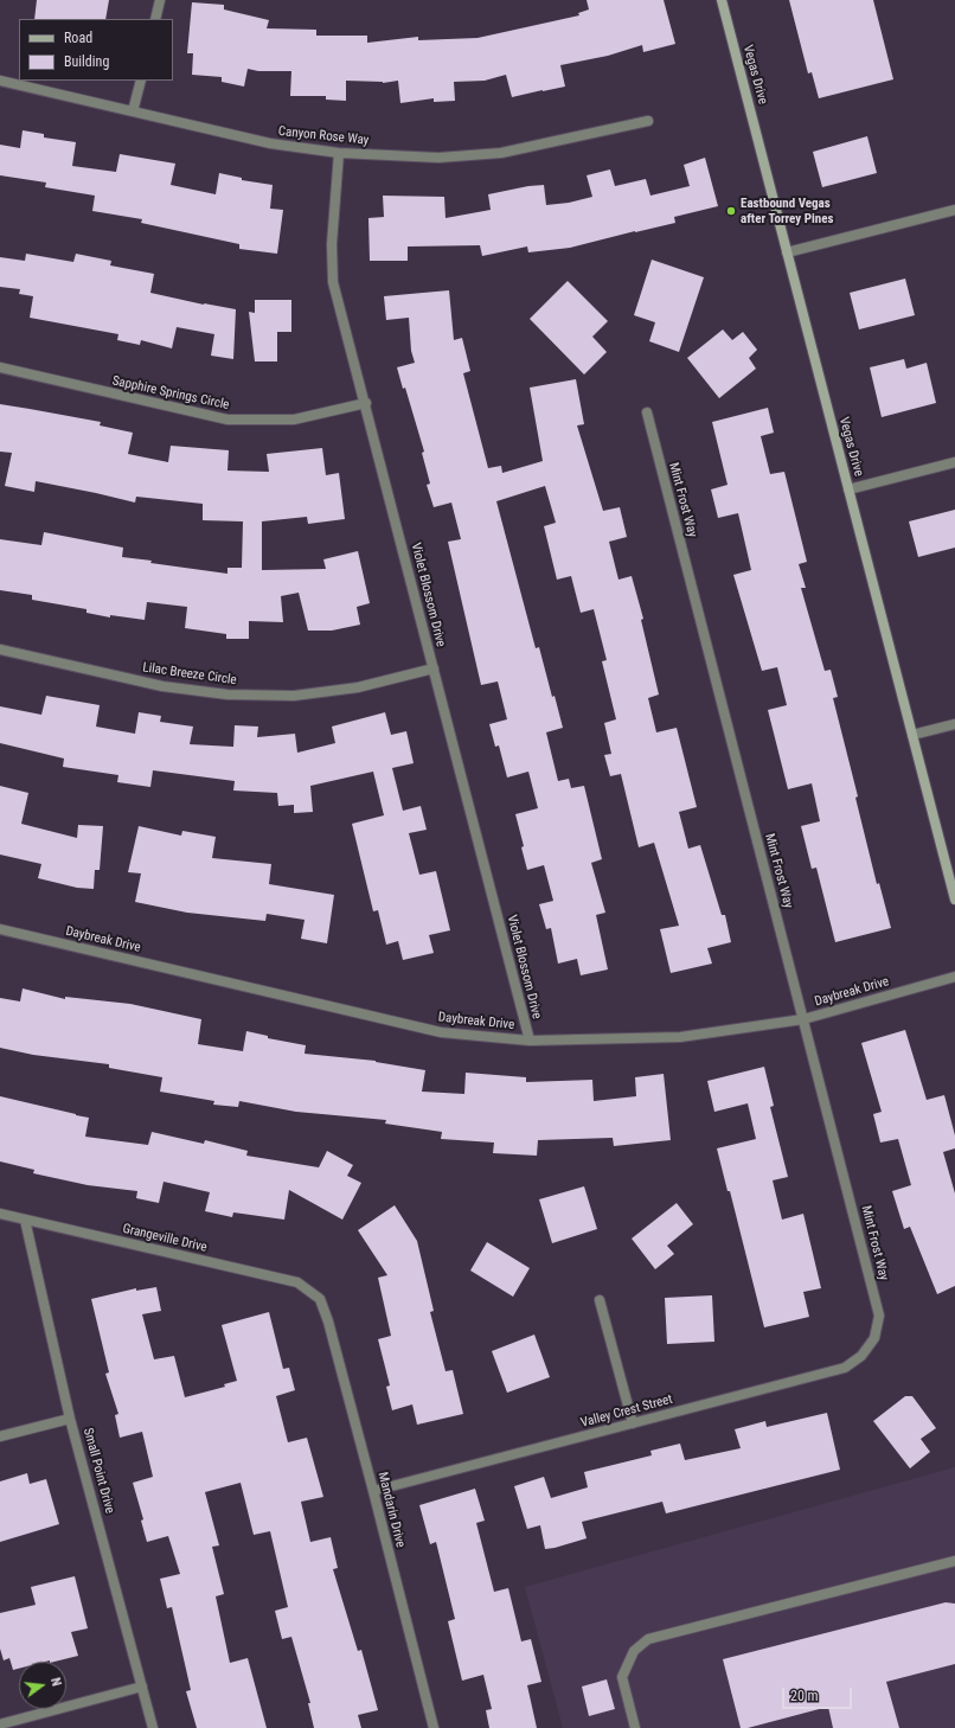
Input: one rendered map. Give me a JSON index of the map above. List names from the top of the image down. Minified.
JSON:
{"streets":{"main road":["Vegas Drive"],"street":["Canyon Rose Way","Sapphire Springs Circle","Mint Frost Way","Violet Blossom Drive","Lilac Breeze Circle","Daybreak Drive","Grangeville Drive","Valley Crest Street","Small Point Drive","Mandarin Drive"]},"crossings":[["Canyon Rose Way","Violet Blossom Drive"],["Sapphire Springs Circle","Violet Blossom Drive"],["Mint Frost Way","Daybreak Drive"],["Mint Frost Way","Valley Crest Street"],["Violet Blossom Drive","Lilac Breeze Circle"],["Violet Blossom Drive","Daybreak Drive"],["Grangeville Drive","Small Point Drive"],["Grangeville Drive","Mandarin Drive"],["Valley Crest Street","Mandarin Drive"]],"places":["Eastbound Vegas after Torrey Pines"],"legend":["Road","Building"],"scale_bar":"20 m","north":"right"}
